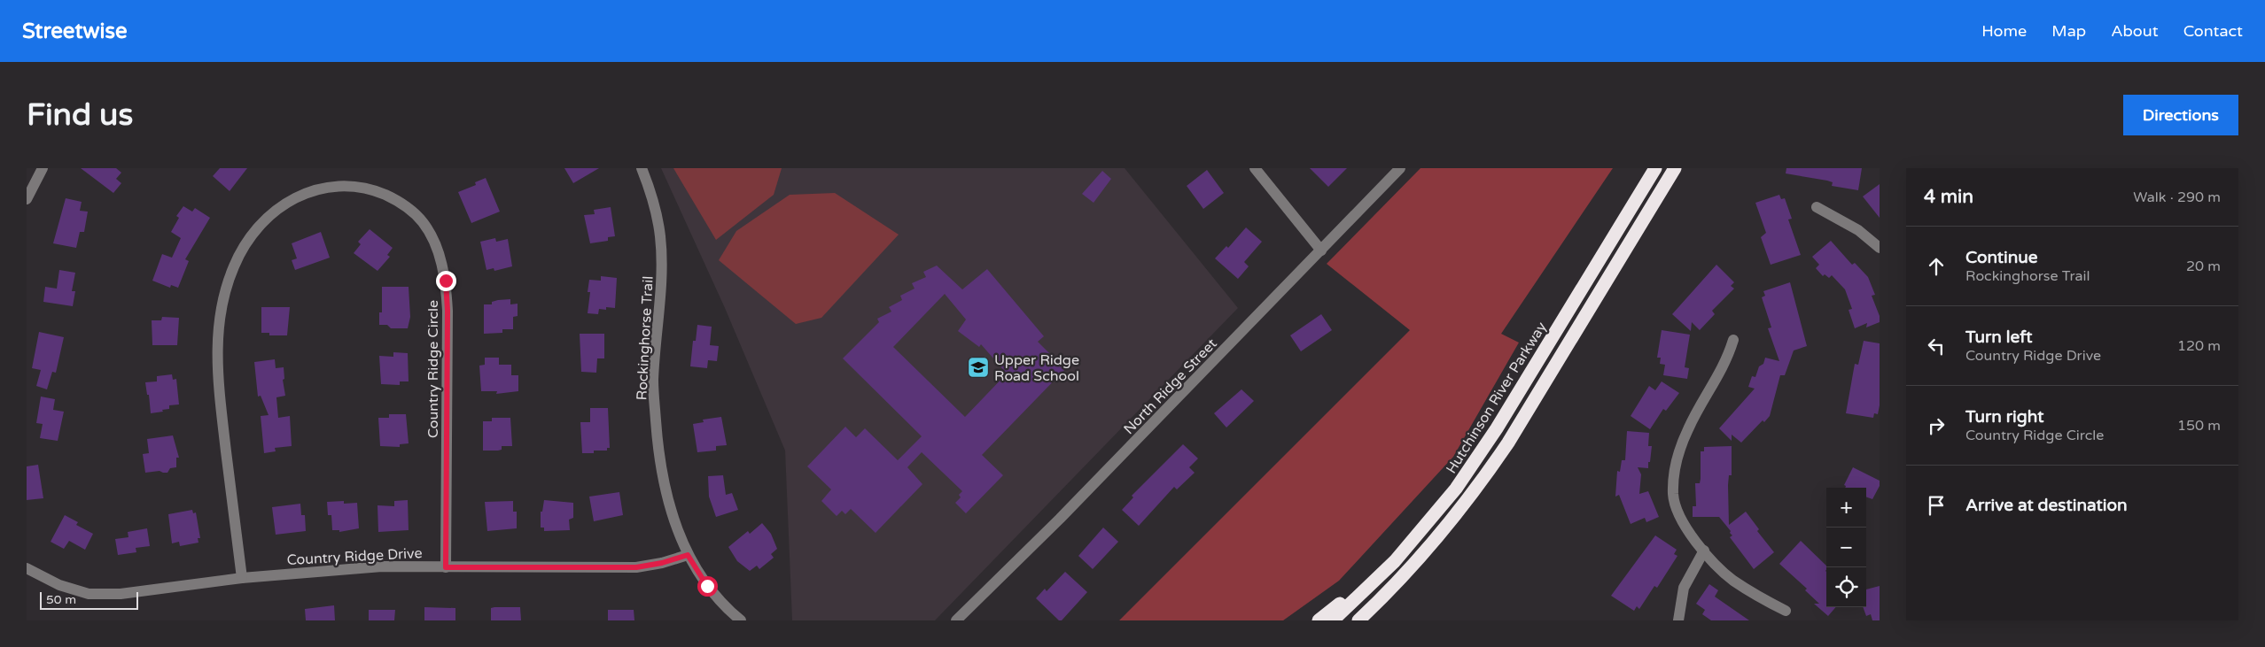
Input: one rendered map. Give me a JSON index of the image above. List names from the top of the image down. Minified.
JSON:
{"streets":{"highway":["Hutchinson River Parkway"],"street":["Rockinghorse Trail","Country Ridge Circle","North Ridge Street","Country Ridge Drive"]},"crossings":[["Rockinghorse Trail","Country Ridge Drive"],["Country Ridge Circle","Country Ridge Drive"]],"places":{"school or university":["Upper Ridge Road School"]},"scale_bar":"50 m","page":{"header":"Streetwise","nav":["Home","Map","About","Contact"],"buttons":"Directions","title":"Find us","heading":["4 min","Walk · 290 m"],"list":[["Continue","Rockinghorse Trail","20 m"],["Turn left","Country Ridge Drive","120 m"],["Turn right","Country Ridge Circle","150 m"],"Arrive at destination"],"map_buttons":["+","−"],"scale":"50 m"}}
